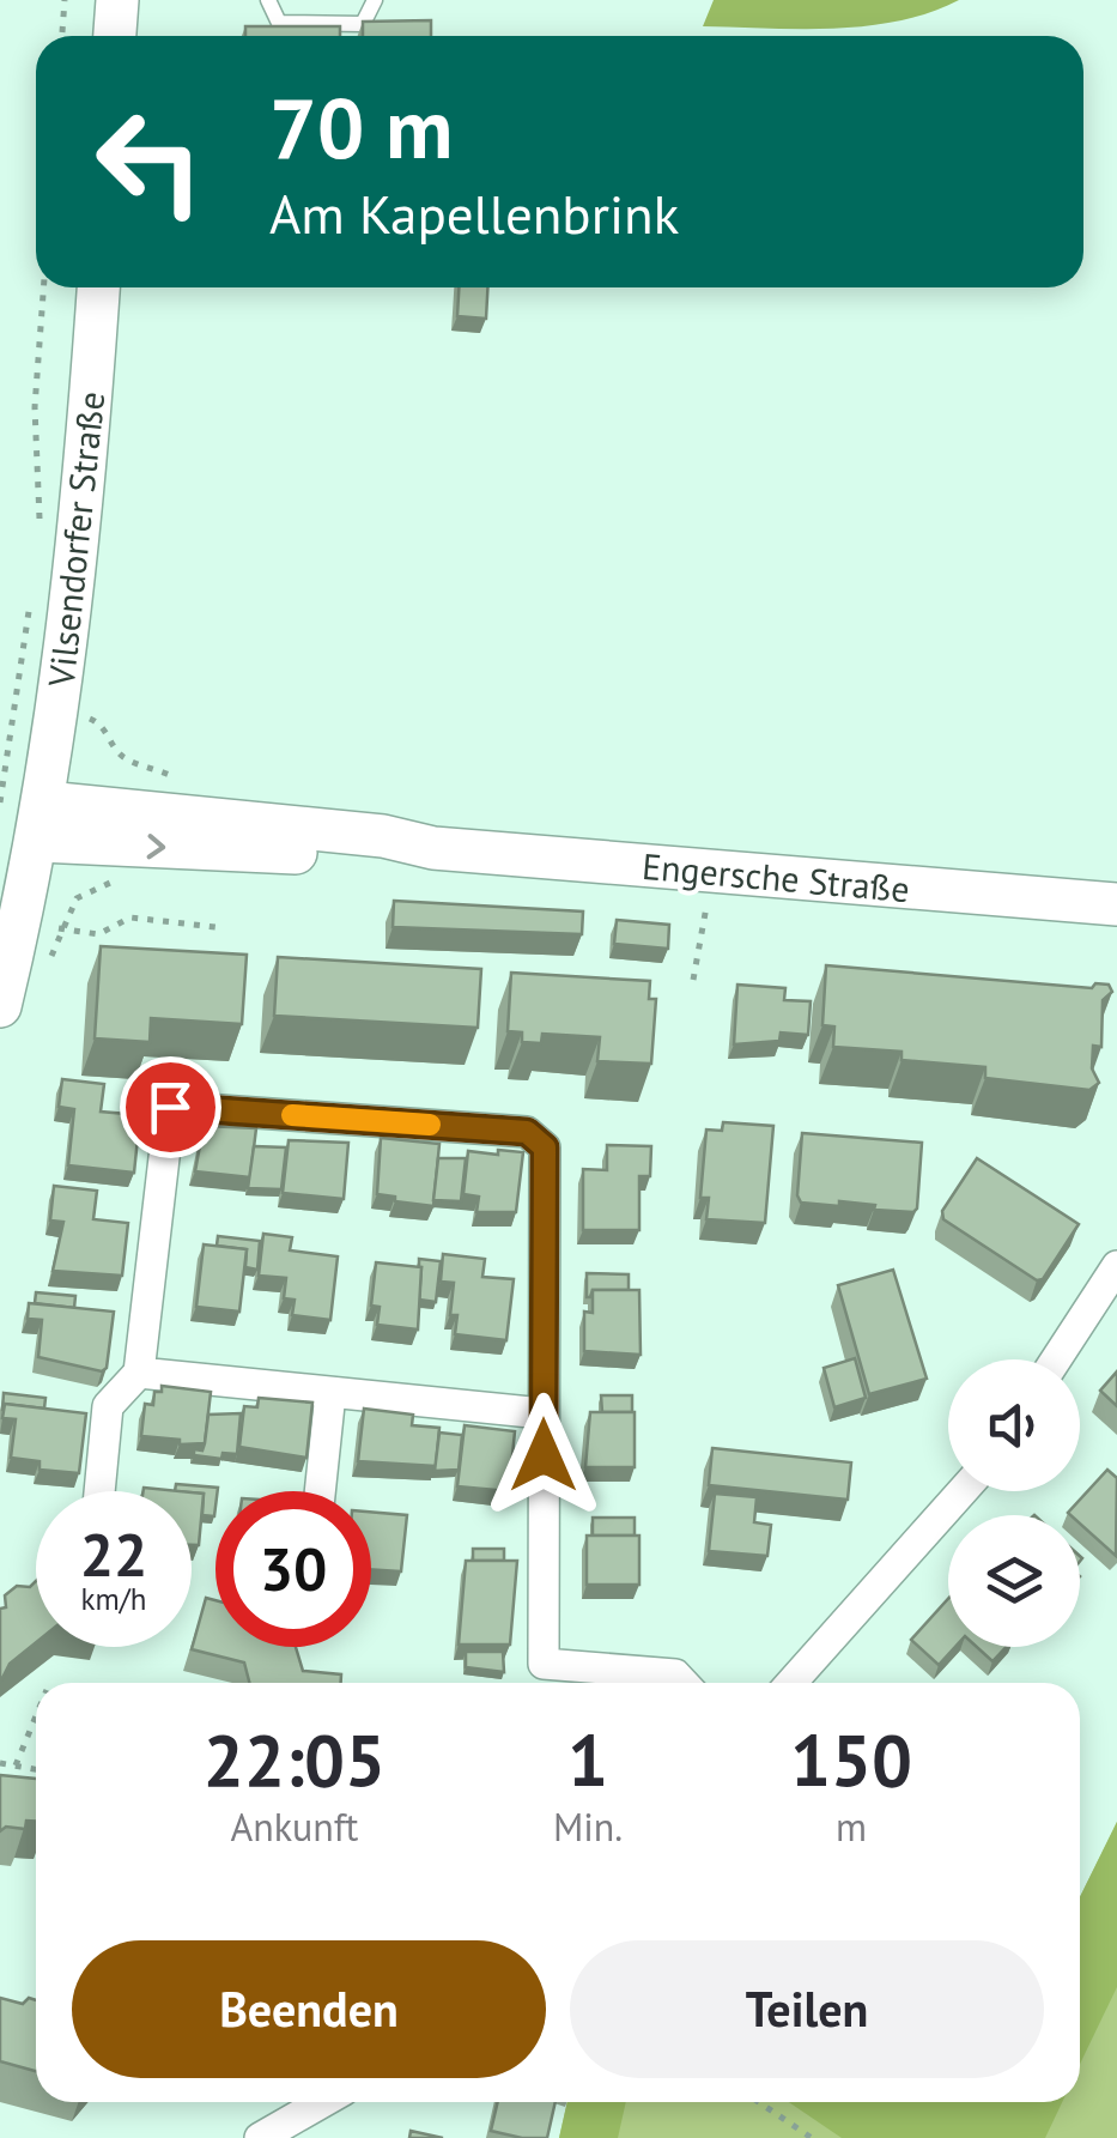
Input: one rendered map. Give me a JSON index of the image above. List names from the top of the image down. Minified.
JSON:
{"streets":{"main road":["Vilsendorfer Straße","Engersche Straße"]},"crossings":[["Vilsendorfer Straße","Engersche Straße"]],"page":{"turn":["70 m","Am Kapellenbrink"],"speed":"22 km/h","limit":"30","eta":["22:05","Ankunft","1","Min.","150","m"],"buttons":["Beenden","Teilen"]}}
